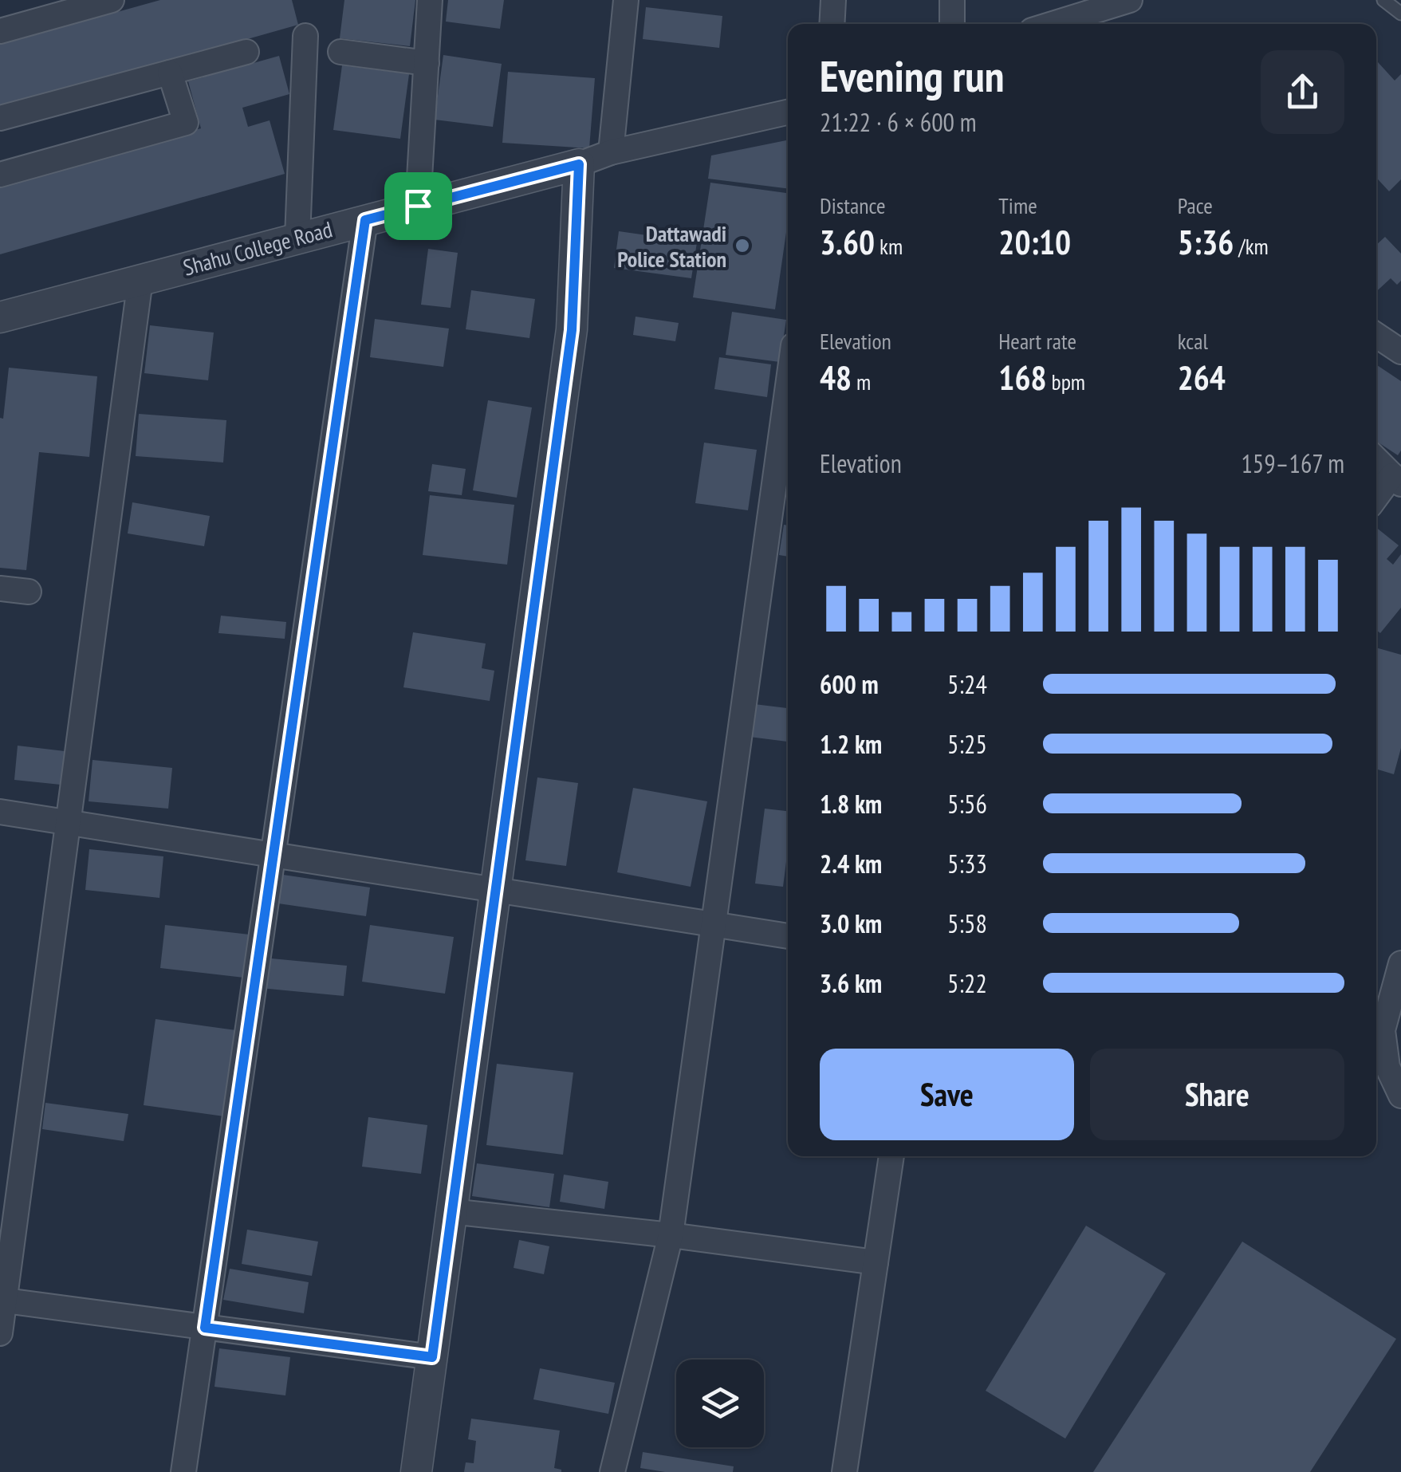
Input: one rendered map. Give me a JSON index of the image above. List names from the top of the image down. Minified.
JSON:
{"streets":{"street":["Shahu College Road"]},"places":["Dattawadi Police Station"],"page":{"heading":["Evening run","21:22 · 6 × 600 m"],"stats":[["Distance","3.60 km"],["Time","20:10"],["Pace","5:36 /km"],["Elevation","48 m"],["Heart rate","168 bpm"],["kcal","264"]],"chart":["Elevation","159–167 m"],"list":[{"name":"600 m","note":"5:24"},{"name":"1.2 km","note":"5:25"},{"name":"1.8 km","note":"5:56"},{"name":"2.4 km","note":"5:33"},{"name":"3.0 km","note":"5:58"},{"name":"3.6 km","note":"5:22"}],"buttons":["Save","Share"]}}
